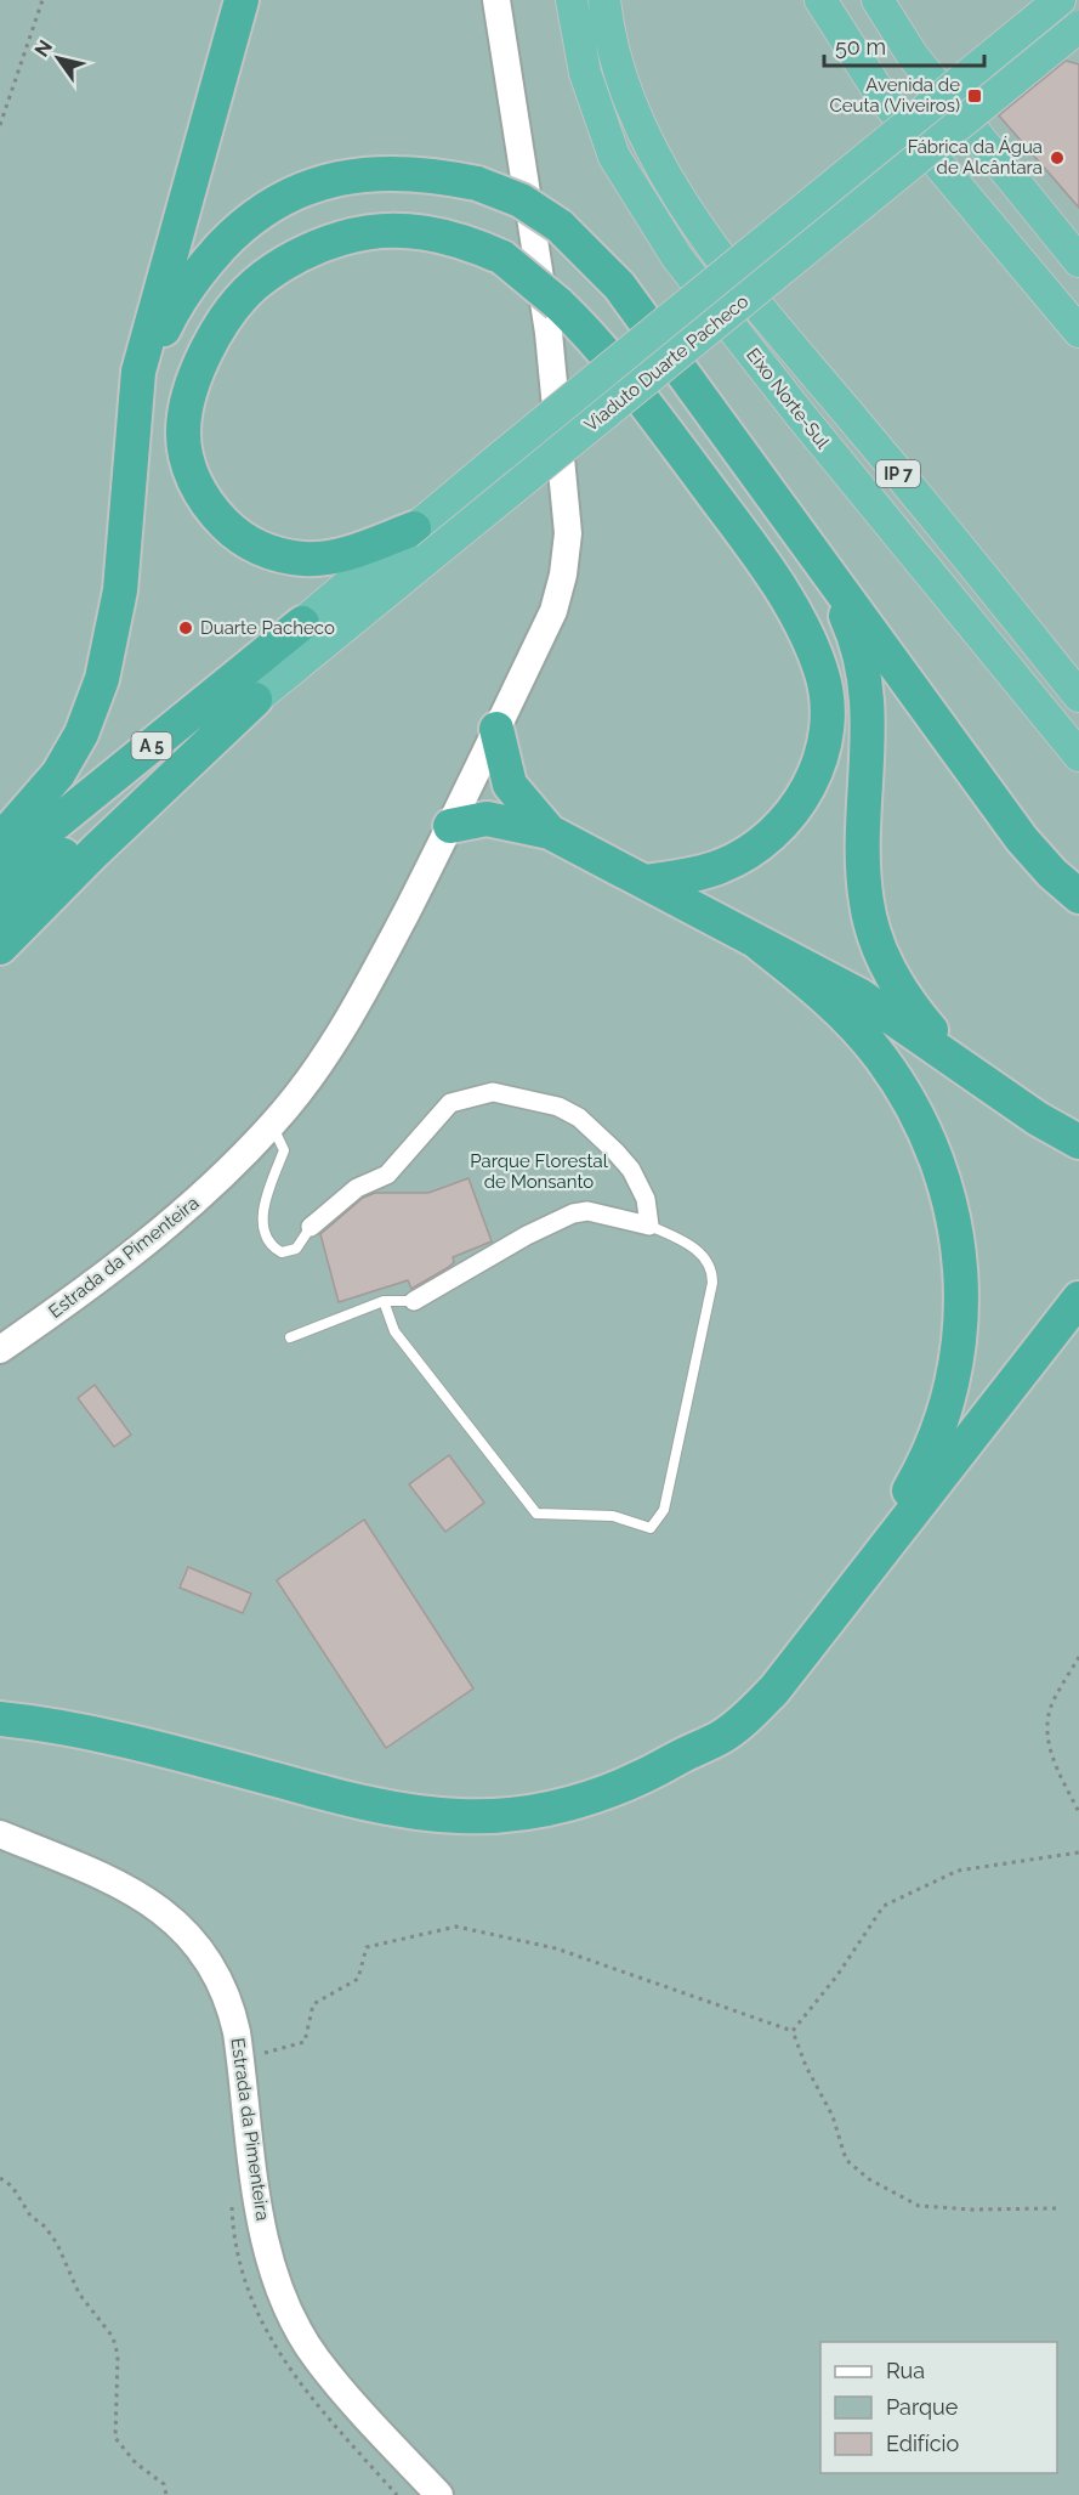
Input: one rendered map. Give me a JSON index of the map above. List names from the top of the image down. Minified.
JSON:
{"streets":{"highway":["Viaduto Duarte Pacheco","Eixo Norte-Sul","IP 7","A 5"],"main road":["Estrada da Pimenteira"]},"crossings":[["Viaduto Duarte Pacheco","A 5"]],"parks":["Parque Florestal de Monsanto"],"places":{"transit":["Avenida de Ceuta (Viveiros)"],"other":["Fábrica da Água de Alcântara","Duarte Pacheco"]},"legend":["Rua","Parque","Edifício"],"scale_bar":"50 m","north":"top left"}
